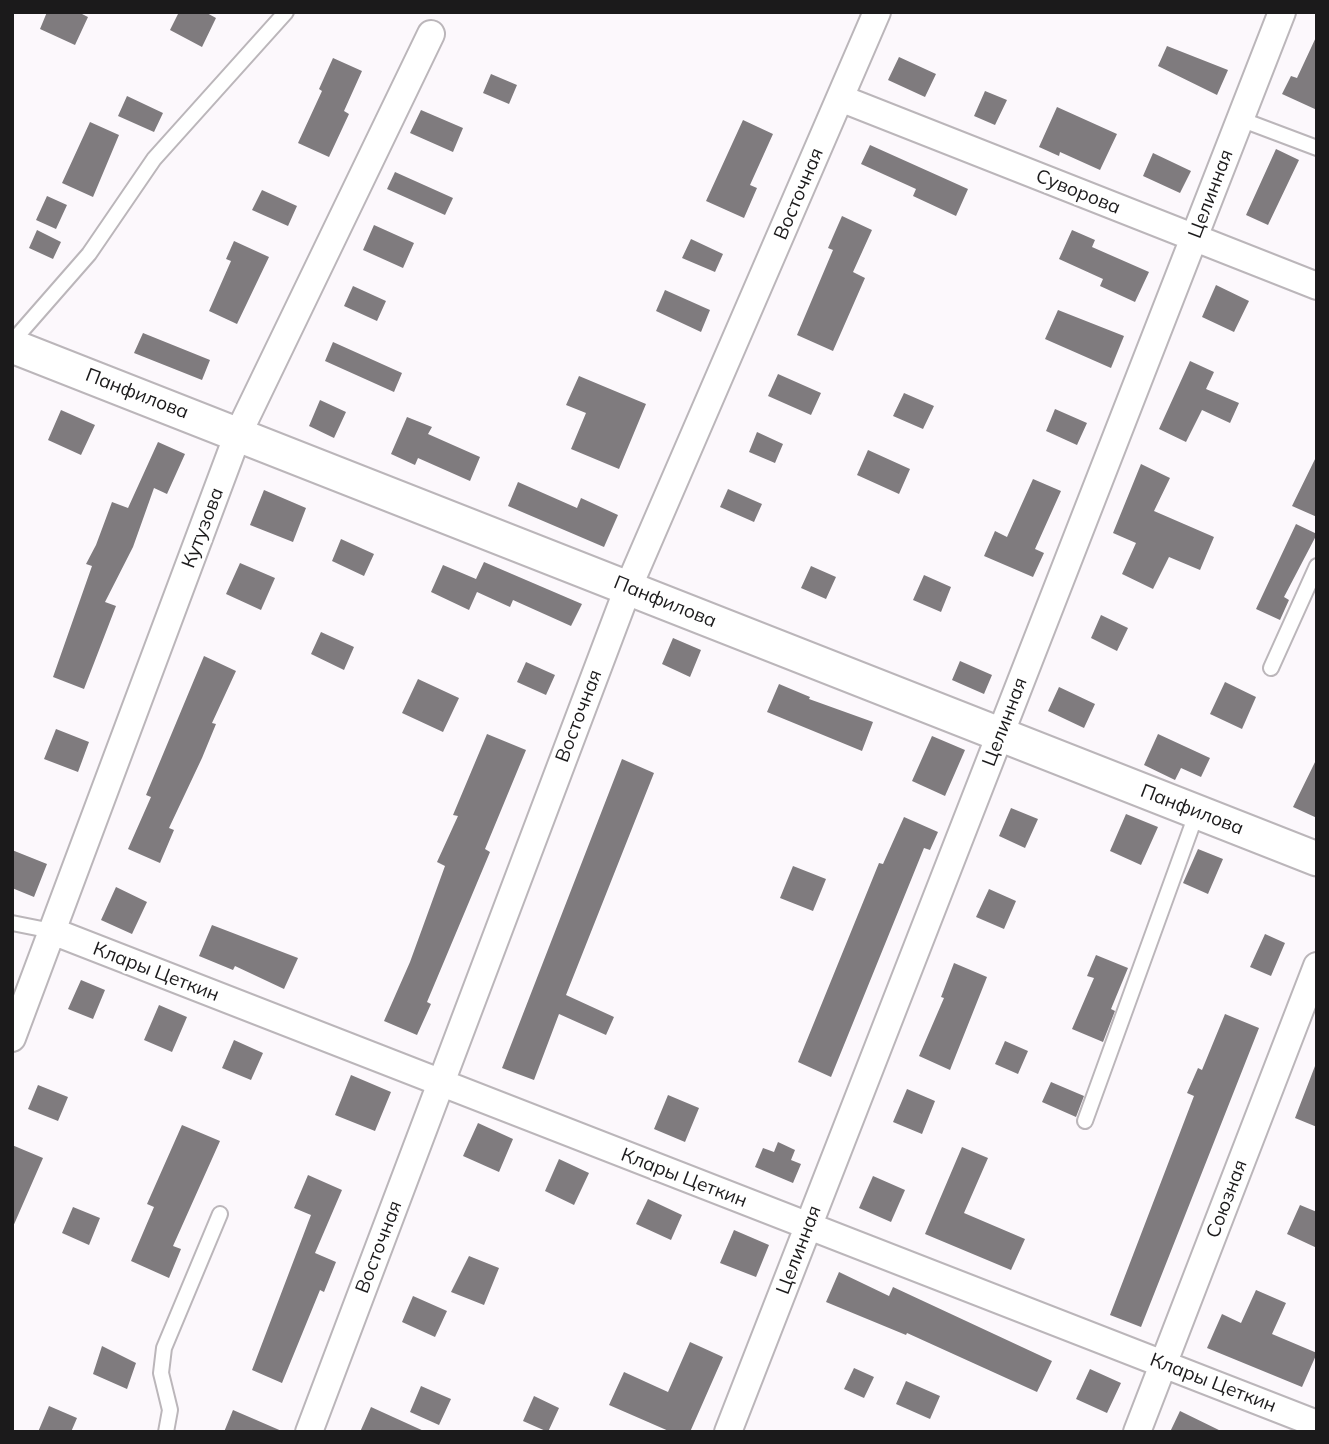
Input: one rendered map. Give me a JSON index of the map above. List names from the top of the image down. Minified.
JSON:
{"streets":{"street":["Суворова","Восточная","Целинная","Панфилова","Кутузова","Клары Цеткин","Союзная"]},"crossings":[["Суворова","Восточная"],["Суворова","Целинная"],["Восточная","Панфилова"],["Восточная","Клары Цеткин"],["Целинная","Панфилова"],["Целинная","Клары Цеткин"],["Панфилова","Кутузова"],["Кутузова","Клары Цеткин"],["Клары Цеткин","Союзная"]]}
